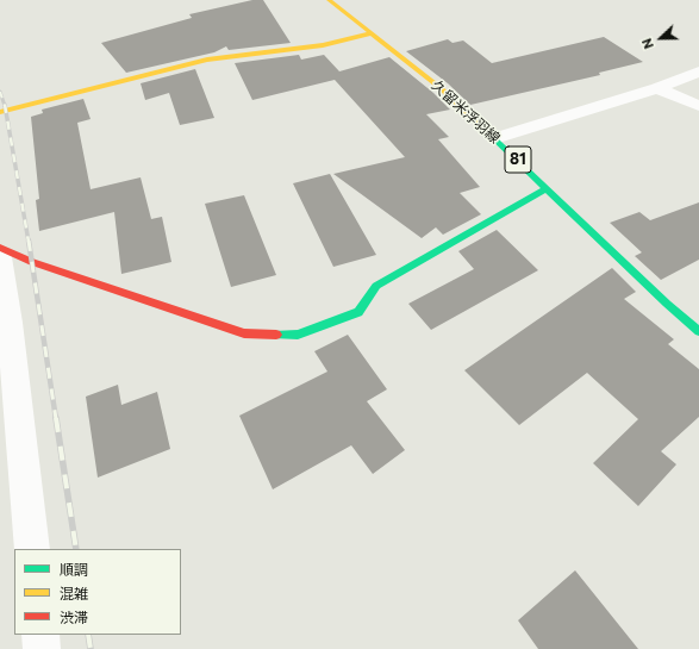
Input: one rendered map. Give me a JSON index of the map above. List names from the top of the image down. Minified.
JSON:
{"streets":{"street":["久留米浮羽線","81"]},"legend":["順調","混雑","渋滞"],"north":"left"}
